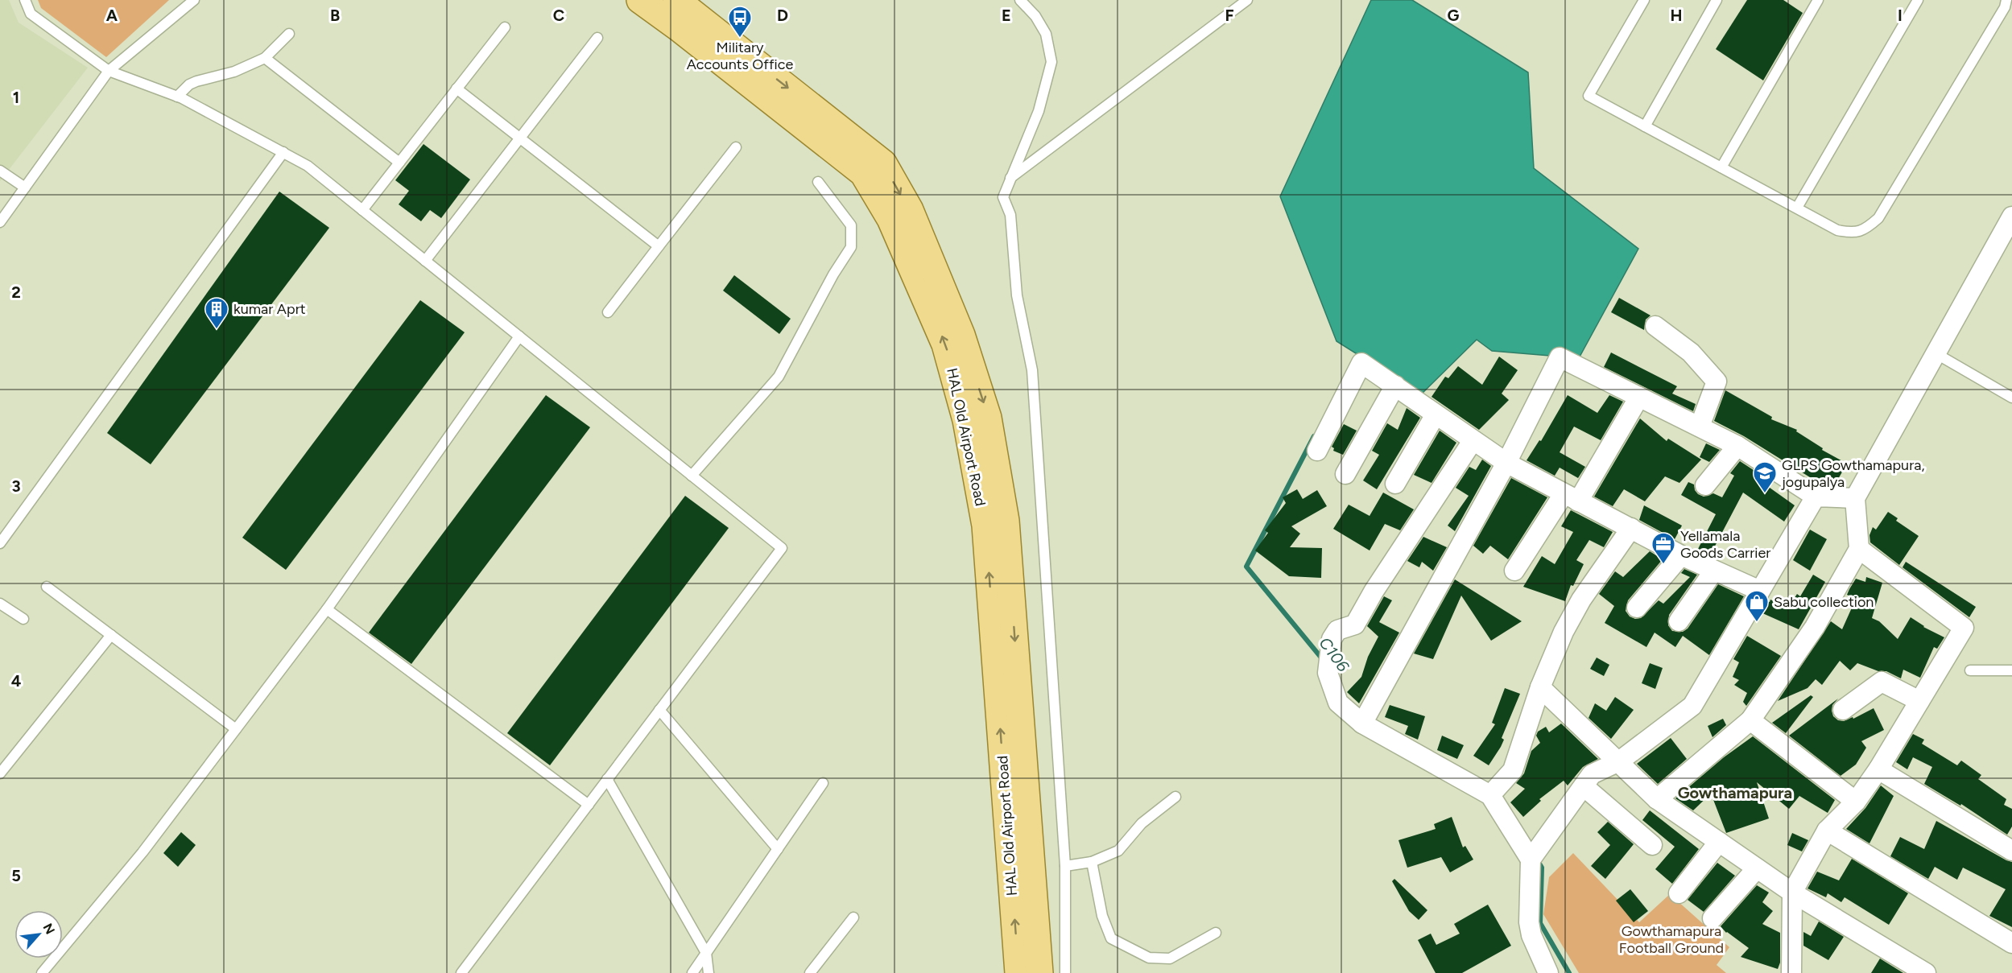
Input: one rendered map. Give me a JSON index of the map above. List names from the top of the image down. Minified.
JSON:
{"streets":{"main road":["HAL Old Airport Road"]},"districts":["Gowthamapura"],"water":["C106"],"parks":["Gowthamapura Football Ground"],"places":{"bus stop":["Military Accounts Office"],"building":["kumar Aprt"],"school or university":["GLPS Gowthamapura, jogupalya"],"office":["Yellamala Goods Carrier"],"shop":["Sabu collection"]},"north":"top right","grid":{"columns":["A","B","C","D","E","F","G","H","I"],"rows":["1","2","3","4","5"]}}
